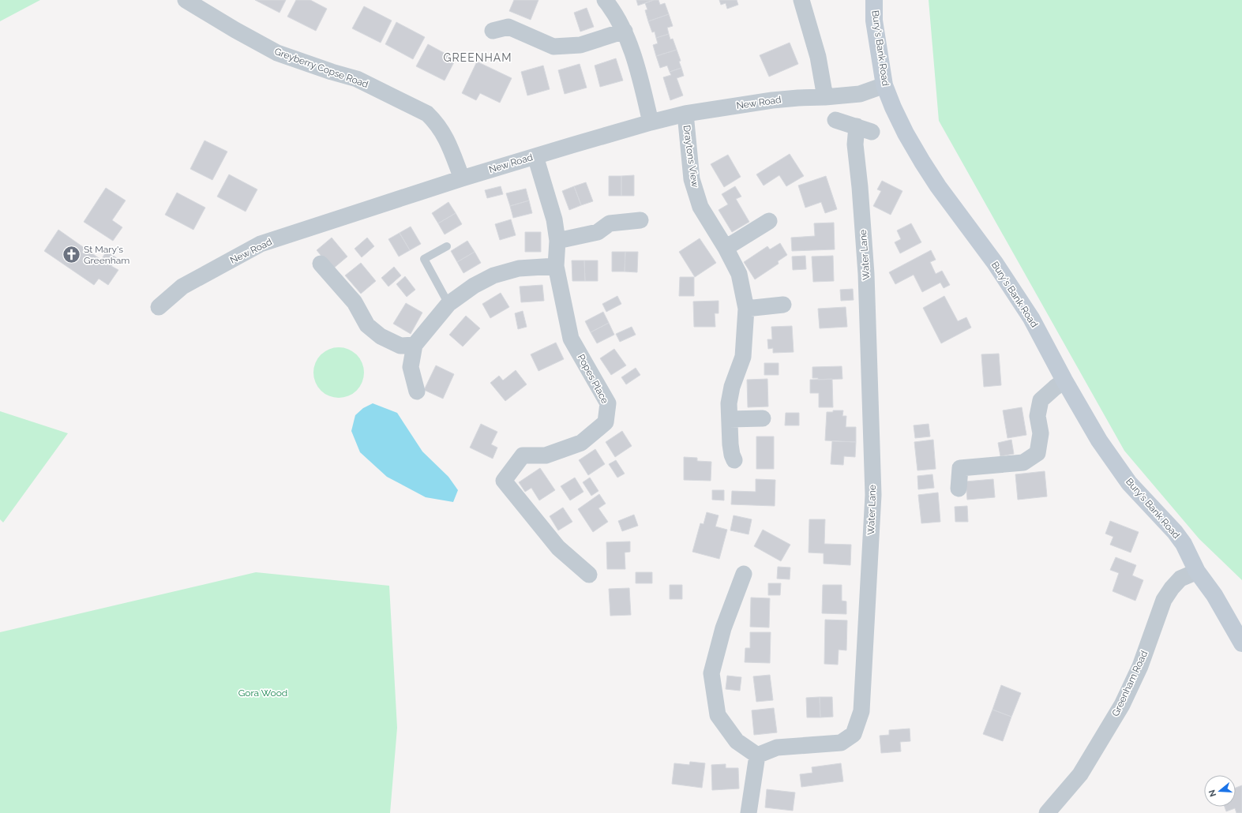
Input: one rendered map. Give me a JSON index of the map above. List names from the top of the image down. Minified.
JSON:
{"streets":{"street":["Bury's Bank Road","Greyberry Copse Road","New Road","Draytons View","Water Lane","Popes Place","Greenham Road"]},"crossings":[["Bury's Bank Road","New Road"],["Bury's Bank Road","Greenham Road"],["Greyberry Copse Road","New Road"],["New Road","Draytons View"],["New Road","Popes Place"]],"districts":["GREENHAM"],"parks":["Gora Wood"],"places":{"church":["St Mary's Greenham"]},"north":"left"}
